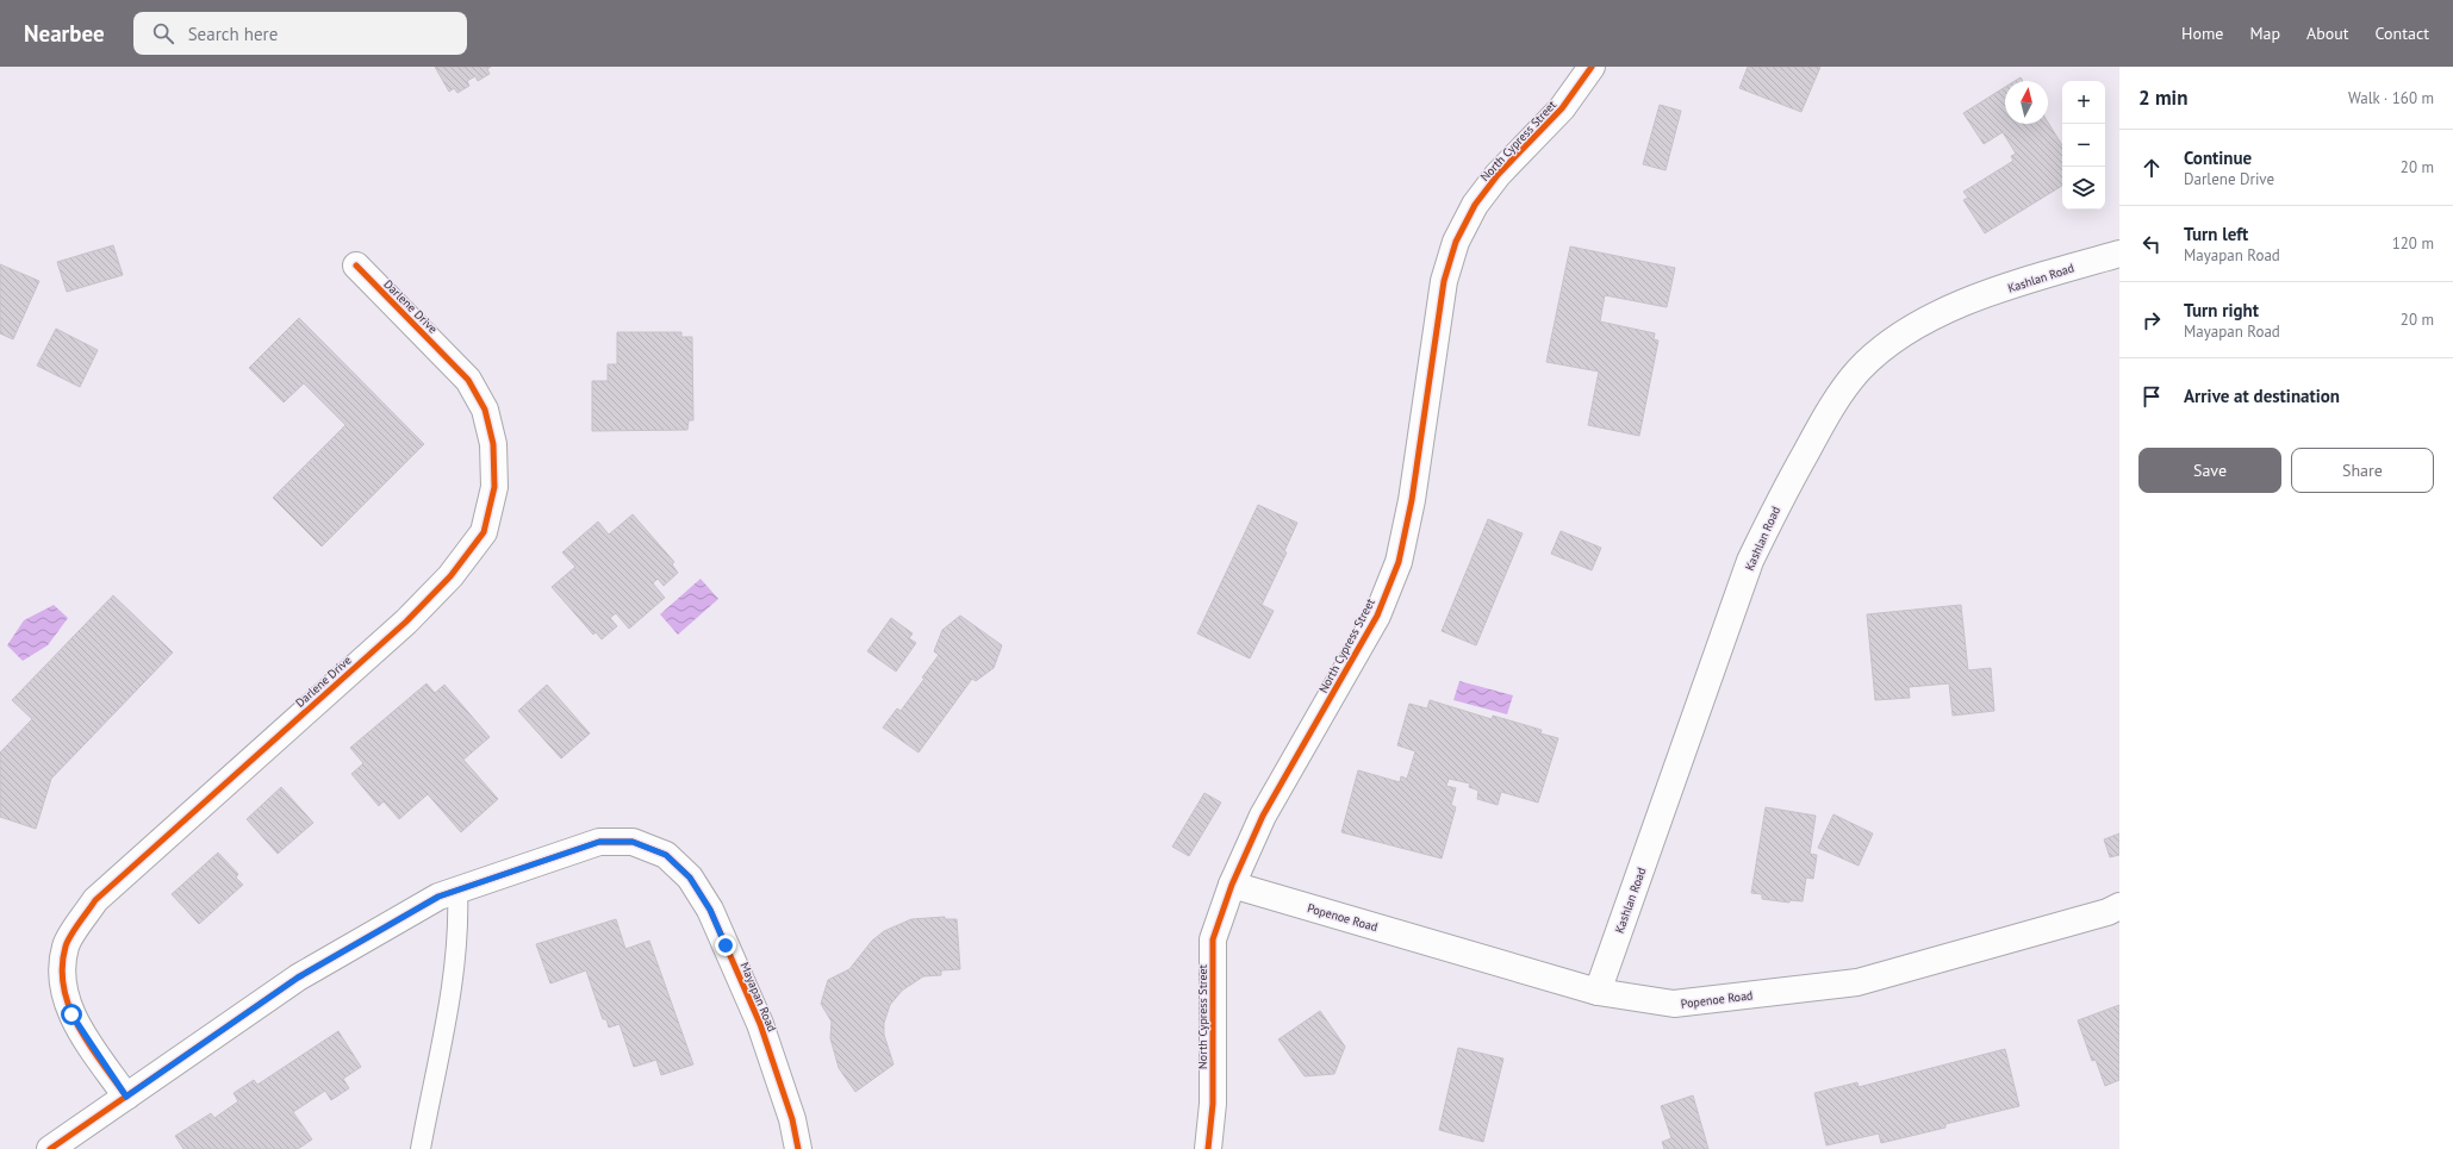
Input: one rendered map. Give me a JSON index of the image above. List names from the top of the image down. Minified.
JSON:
{"streets":{"street":["North Cypress Street","Kashlan Road","Darlene Drive","Popenoe Road","Mayapan Road"]},"crossings":[["North Cypress Street","Popenoe Road"],["Kashlan Road","Popenoe Road"],["Darlene Drive","Mayapan Road"]],"north":"top","page":{"header":"Nearbee","search":"Search here","nav":["Home","Map","About","Contact"],"heading":["2 min","Walk · 160 m"],"map_buttons":["+","−"],"list":[["Continue","Darlene Drive","20 m"],["Turn left","Mayapan Road","120 m"],["Turn right","Mayapan Road","20 m"],"Arrive at destination"],"buttons":["Save","Share"]}}
